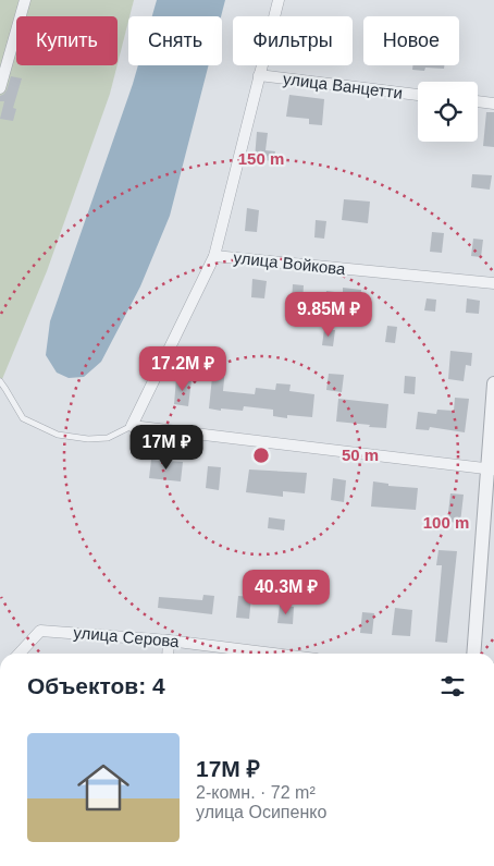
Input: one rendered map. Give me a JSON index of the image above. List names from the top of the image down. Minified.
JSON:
{"streets":{"street":["улица Ванцетти","улица Войкова","улица Серова"]},"page":{"chip":["Купить","Снять","Фильтры","Новое"],"price":["9.85M ₽","17.2M ₽","17M ₽","40.3M ₽"],"heading":"Объектов: 4","list":[{"name":"17M ₽","note":"2-комн. · 72 m² · улица Осипенко"}]},"rings":["150 m","50 m","100 m"]}
